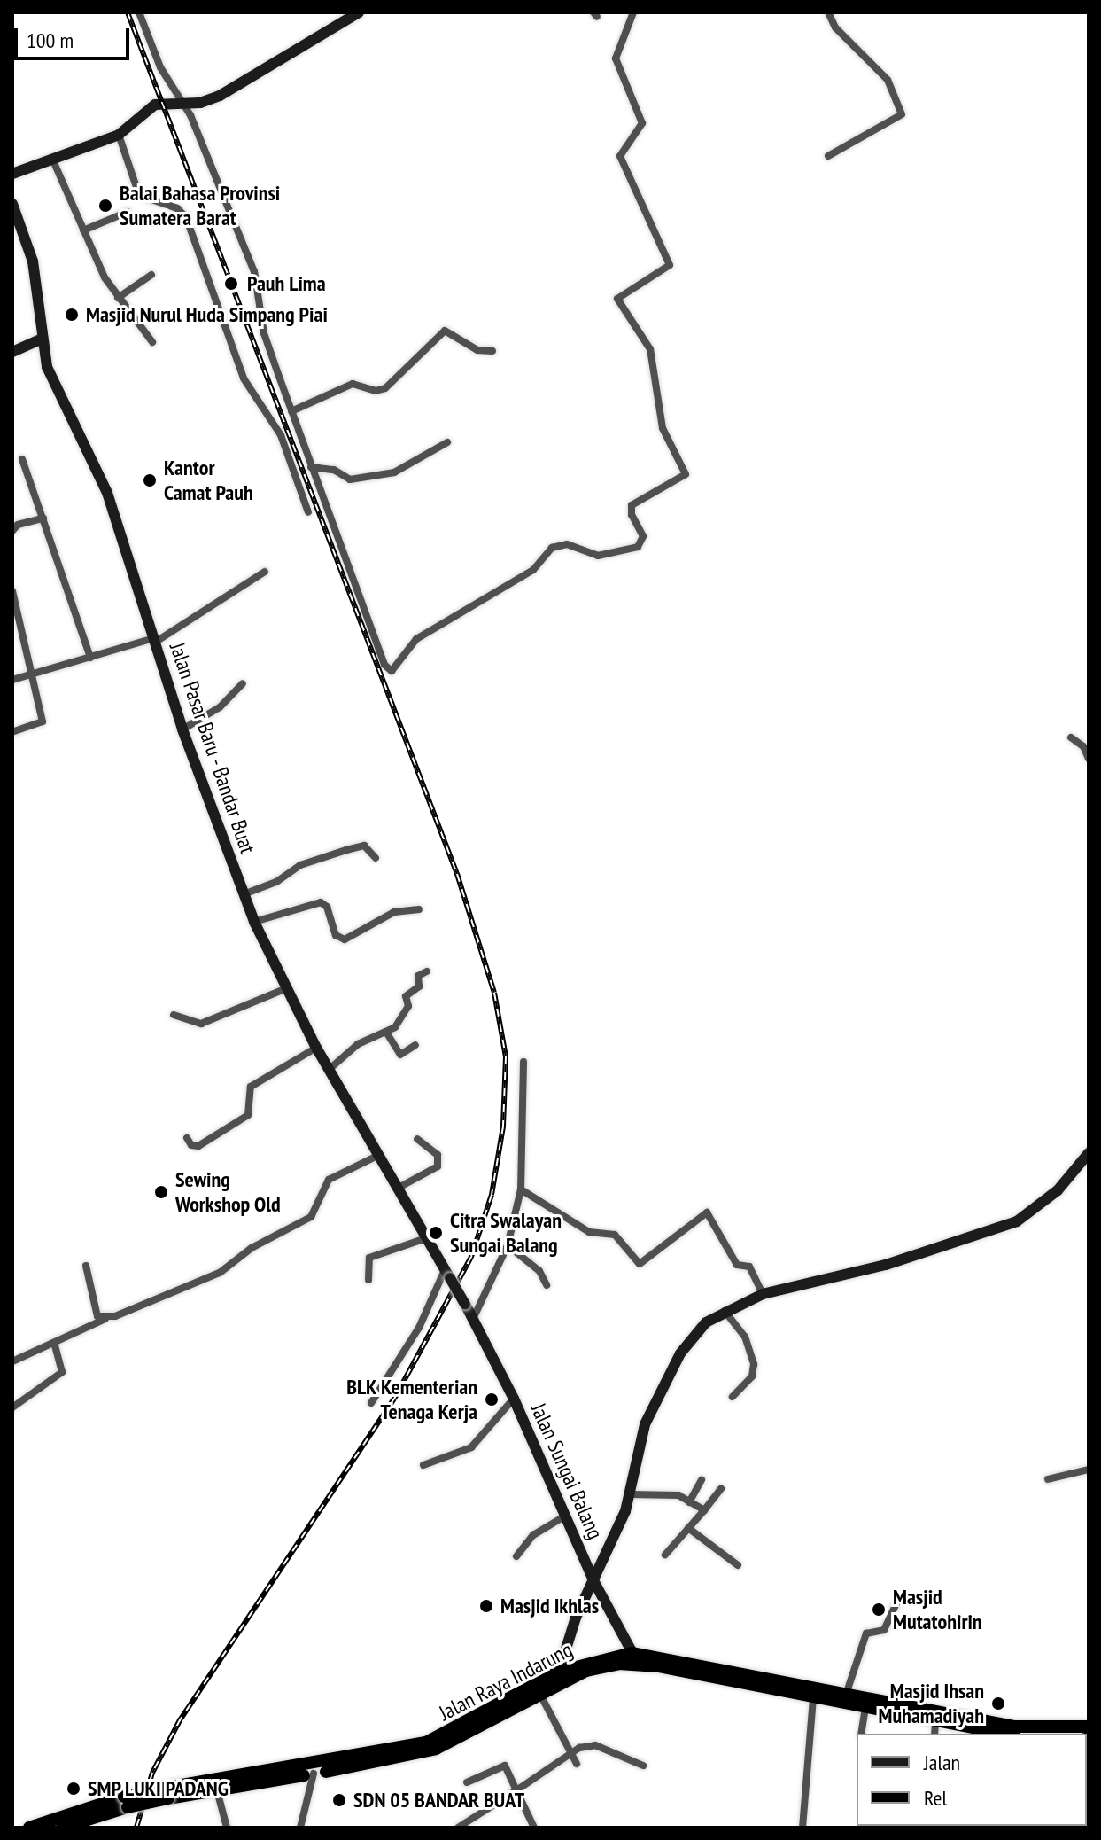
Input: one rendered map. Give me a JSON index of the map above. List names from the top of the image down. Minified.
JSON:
{"streets":{"highway":["Jalan Raya Indarung"],"street":["Jalan Pasar Baru - Bandar Buat","Jalan Sungai Balang"]},"crossings":[["Jalan Pasar Baru - Bandar Buat","Jalan Sungai Balang"],["Jalan Sungai Balang","Jalan Raya Indarung"]],"places":["Balai Bahasa Provinsi Sumatera Barat","Pauh Lima","Masjid Nurul Huda Simpang Piai","Kantor Camat Pauh","Sewing Workshop Old","Citra Swalayan Sungai Balang","BLK Kementerian Tenaga Kerja","Masjid Ikhlas","Masjid Mutatohirin","Masjid Ihsan Muhamadiyah","SMP LUKI PADANG","SDN 05 BANDAR BUAT"],"legend":["Jalan","Rel"],"scale_bar":"100 m"}
